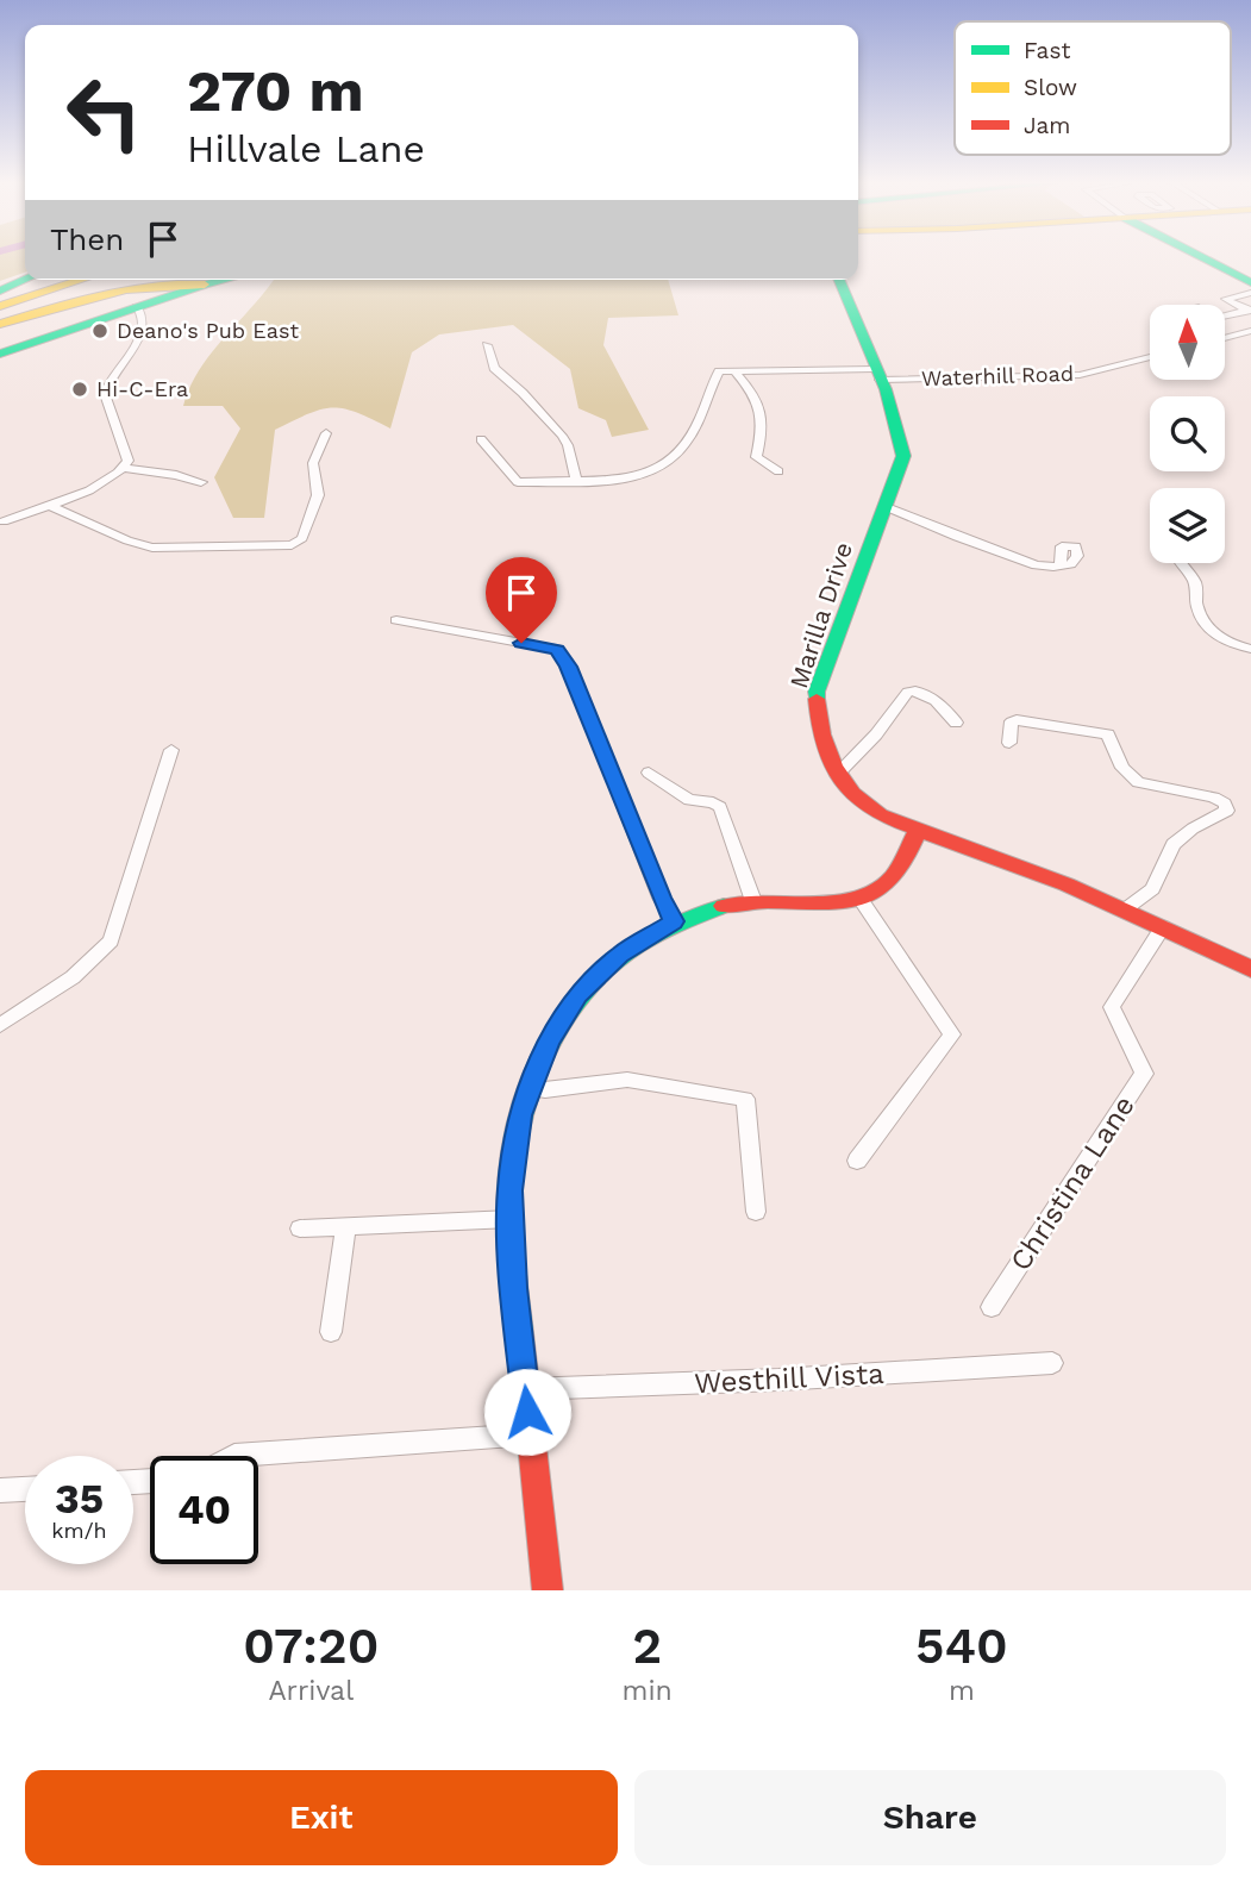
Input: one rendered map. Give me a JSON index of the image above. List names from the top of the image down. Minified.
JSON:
{"streets":{"main road":["Marilla Drive"],"street":["Waterhill Road","Christina Lane","Westhill Vista"]},"crossings":[["Waterhill Road","Marilla Drive"],["Marilla Drive","Christina Lane"]],"places":["Deano's Pub East","Hi-C-Era"],"legend":["Fast","Slow","Jam"],"north":"top","page":{"turn":["270 m","Hillvale Lane"],"then":"Then","speed":"35 km/h","limit":"40","eta":["07:20","Arrival","2","min","540","m"],"buttons":["Exit","Share"]}}
